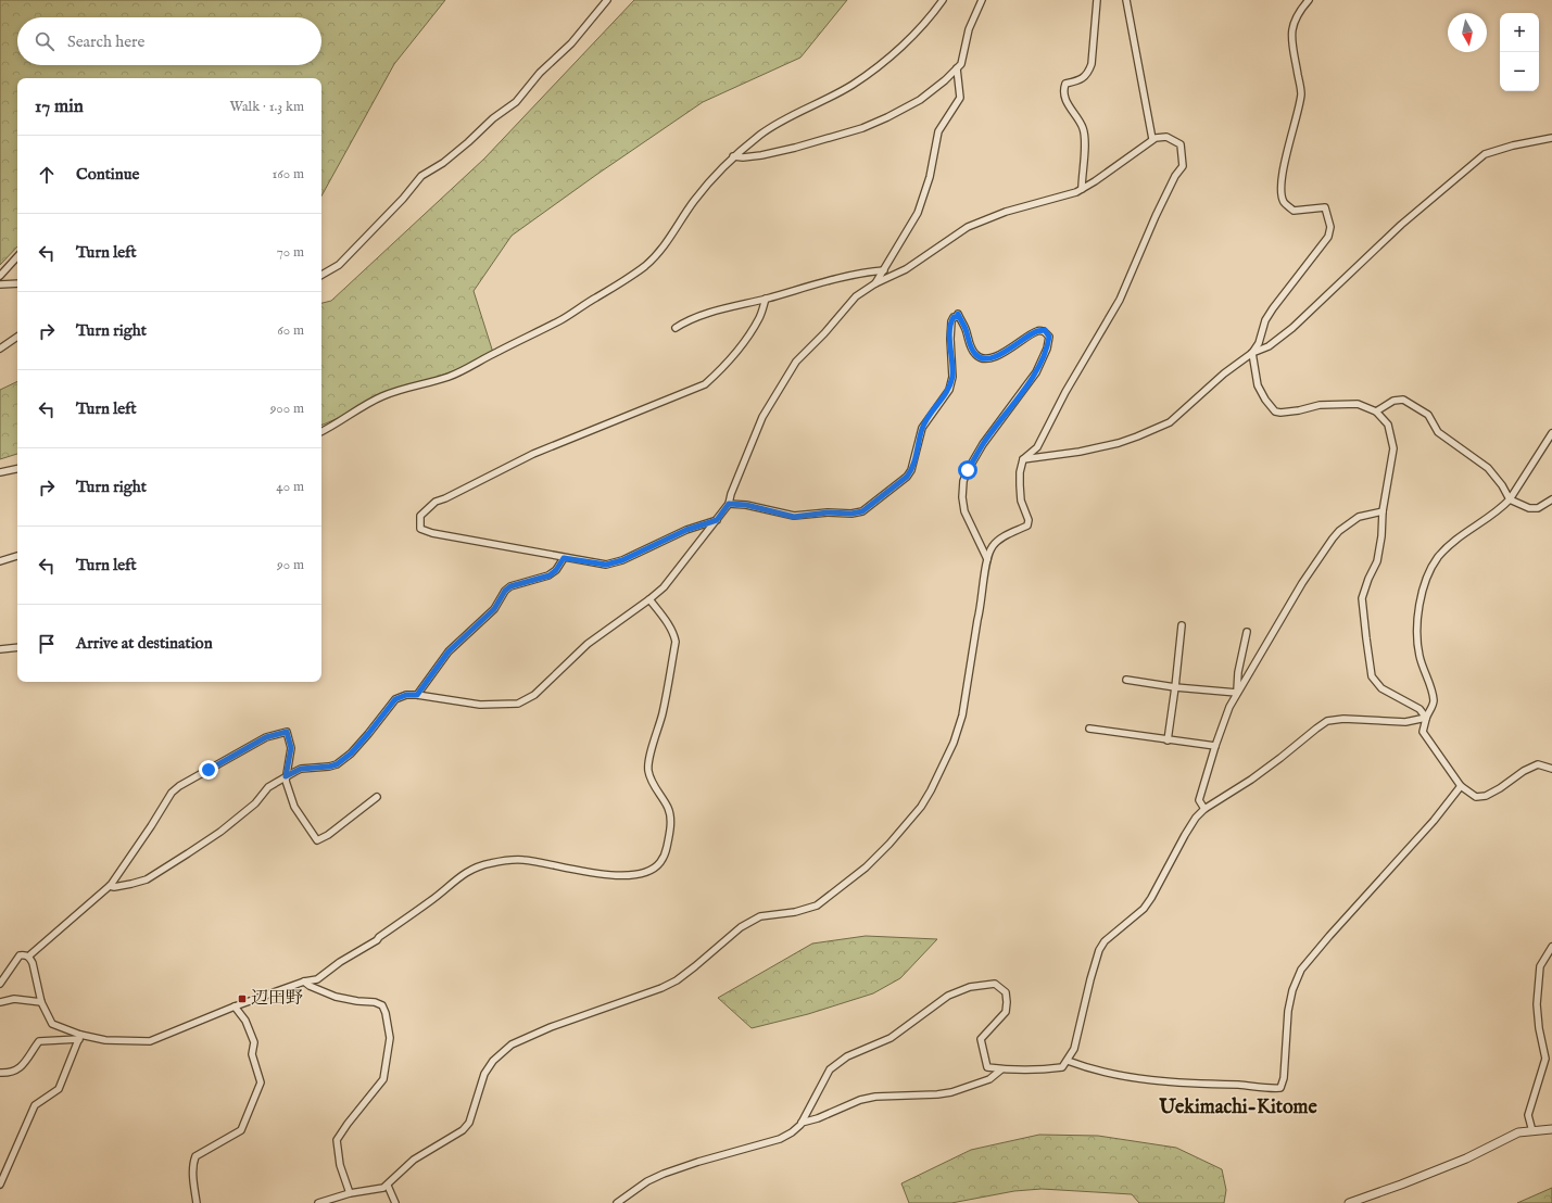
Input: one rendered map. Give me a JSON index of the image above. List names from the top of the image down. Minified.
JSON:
{"districts":["Uekimachi-Kitome"],"places":{"transit":["辺田野"]},"north":"bottom","page":{"map_buttons":["+","−"],"search":"Search here","heading":["17 min","Walk · 1.3 km"],"list":[["Continue","160 m"],["Turn left","70 m"],["Turn right","60 m"],["Turn left","900 m"],["Turn right","40 m"],["Turn left","90 m"],"Arrive at destination"]}}
